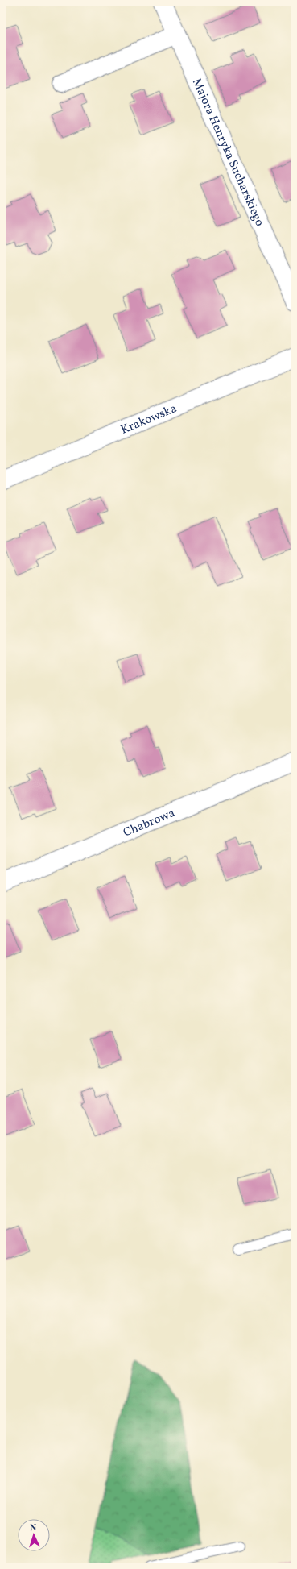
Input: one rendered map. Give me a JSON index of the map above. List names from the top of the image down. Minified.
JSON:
{"streets":{"street":["Majora Henryka Sucharskiego","Krakowska","Chabrowa"]},"north":"top"}
